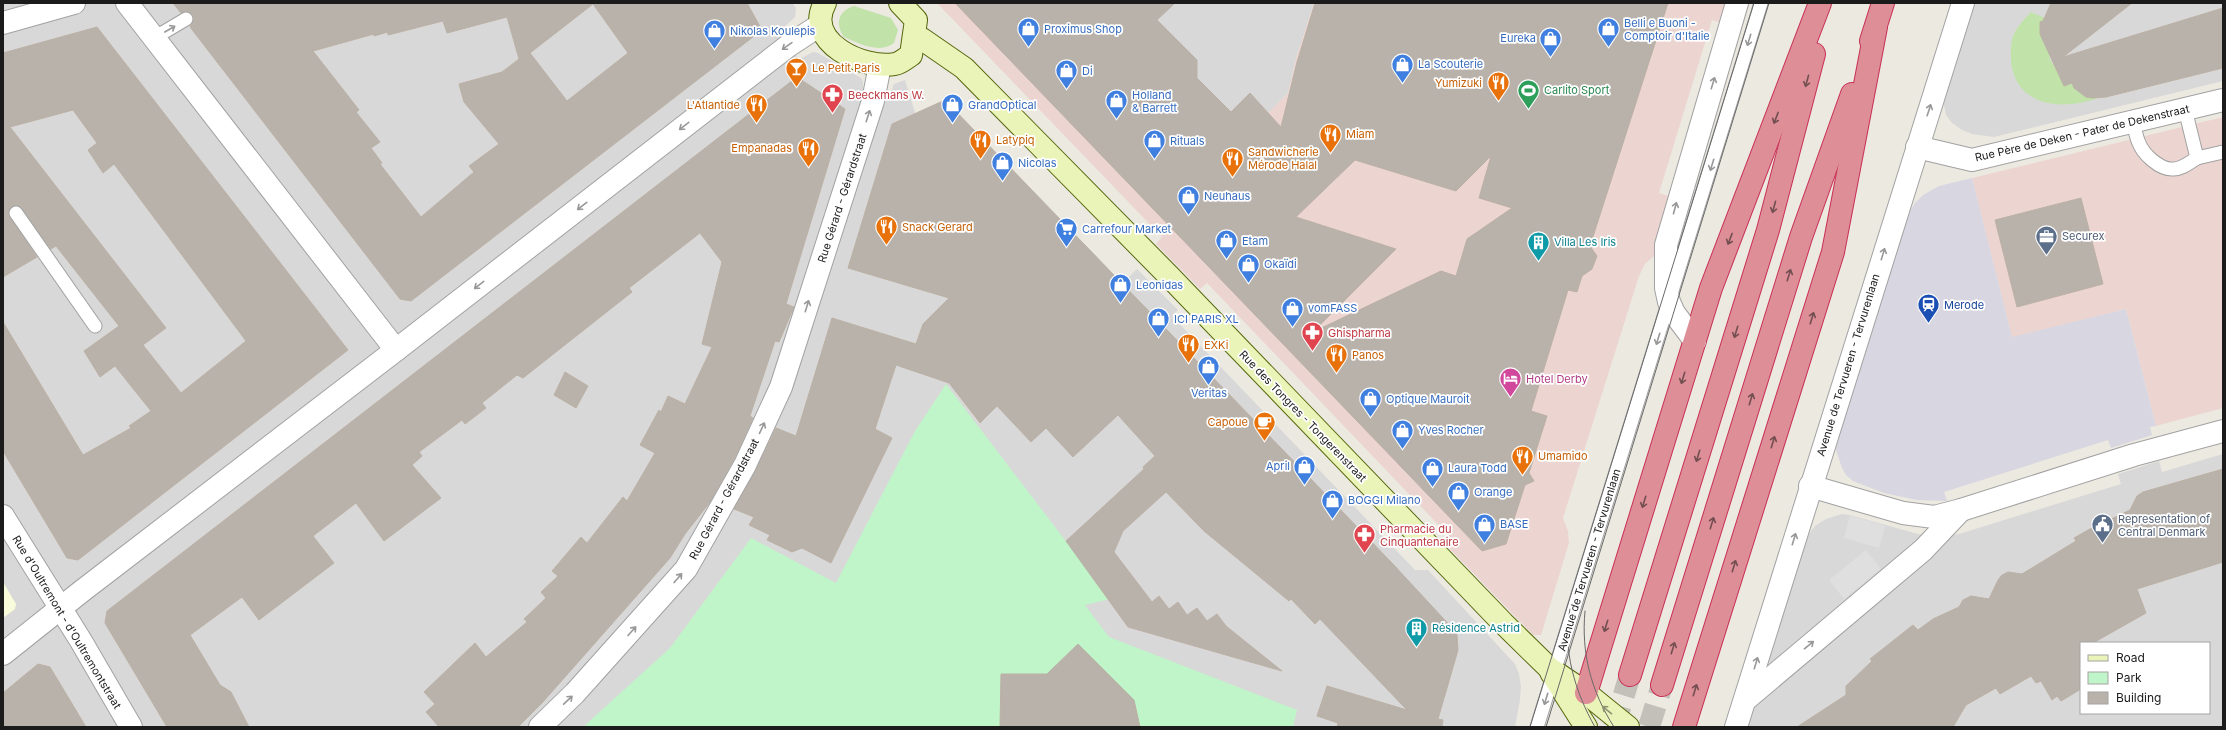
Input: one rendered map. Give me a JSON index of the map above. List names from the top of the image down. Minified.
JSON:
{"streets":{"street":["Rue Père de Deken - Pater de Dekenstraat","Rue Gérard - Gérardstraat","Avenue de Tervueren - Tervurenlaan","Rue des Tongres - Tongerenstraat","Rue d'Oultremont - d'Oultremontstraat"]},"crossings":[["Rue Père de Deken - Pater de Dekenstraat","Avenue de Tervueren - Tervurenlaan"],["Avenue de Tervueren - Tervurenlaan","Rue des Tongres - Tongerenstraat"]],"one_way":["Rue Gérard - Gérardstraat"],"places":{"shop":["Proximus Shop","Belli e Buoni - Comptoir d'Italie","Nikolas Koulepis","Eureka","La Scouterie","Di","Holland & Barrett","GrandOptical","Rituals","Nicolas","Neuhaus","Etam","Okaïdi","Leonidas","vomFASS","ICI PARIS XL","Veritas","Optique Mauroit","Yves Rocher","April","Laura Todd","Orange","BOGGI Milano","BASE"],"bar":["Le Petit Paris"],"restaurant":["Yumizuki","L'Atlantide","Miam","Latypiq","Empanadas","Sandwicherie Mérode Halal","Snack Gerard","EXKi","Panos","Umamido"],"sports":["Carlito Sport"],"pharmacy":["Beeckmans W.","Ghispharma","Pharmacie du Cinquantenaire"],"supermarket":["Carrefour Market"],"office":["Securex"],"building":["Villa Les Iris","Résidence Astrid"],"station":["Merode"],"hotel":["Hotel Derby"],"cafe":["Capoue"],"public building":["Representation of Central Denmark"]},"legend":["Road","Park","Building"]}
